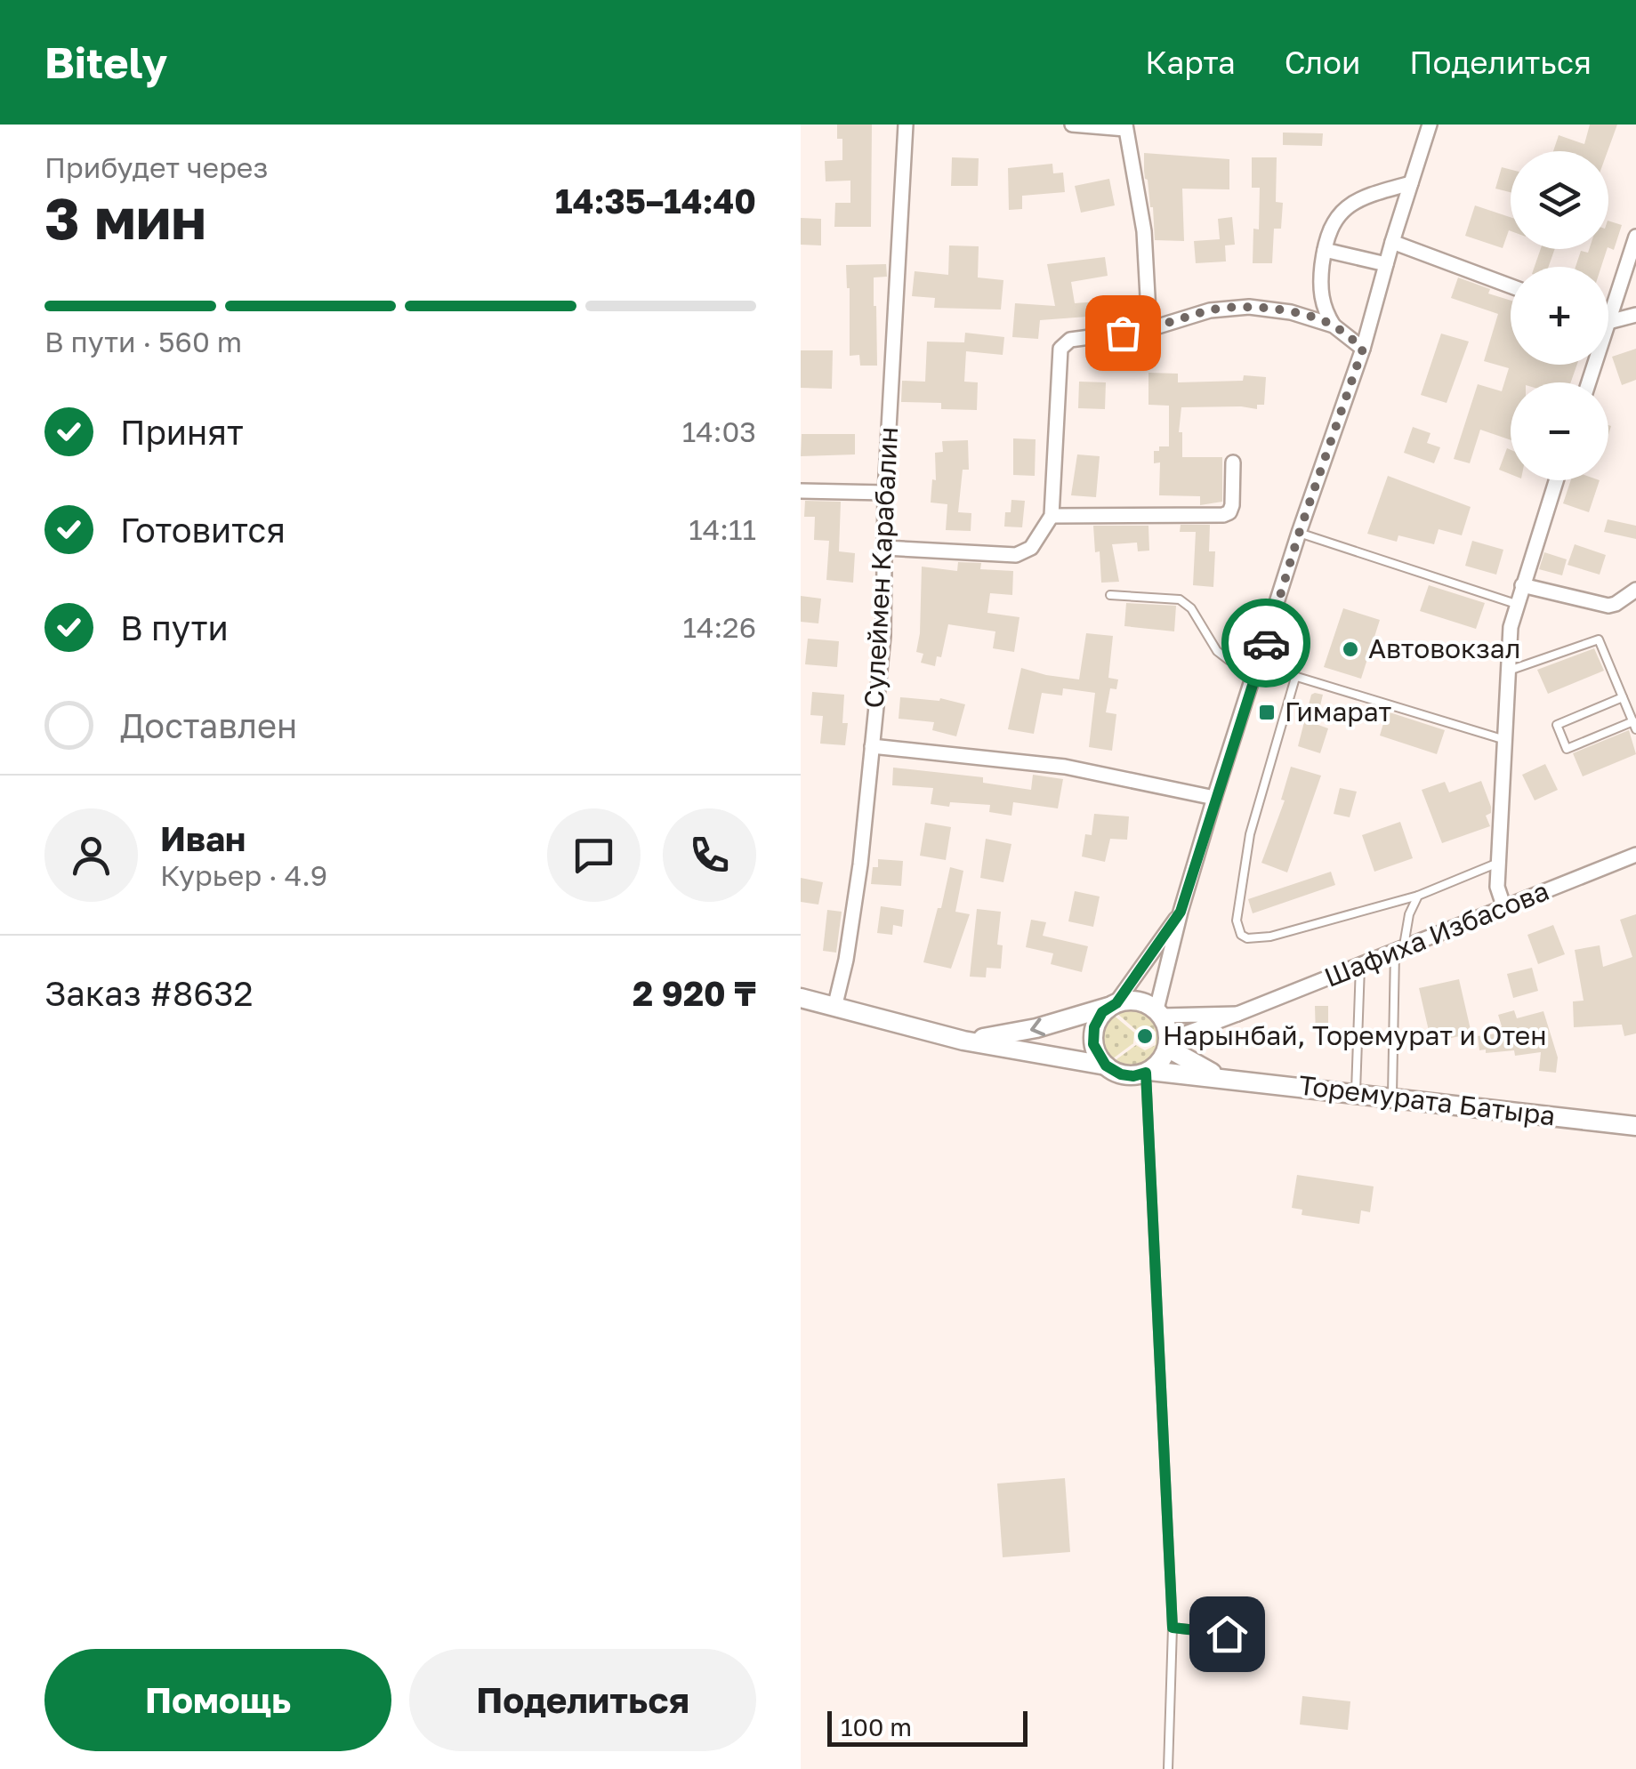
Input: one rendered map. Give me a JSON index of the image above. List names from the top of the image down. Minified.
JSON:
{"streets":{"street":["Сулеймен Карабалин","Шафиха Избасова","Торемурата Батыра"]},"crossings":[["Шафиха Избасова","Торемурата Батыра"]],"places":{"other":["Автовокзал","Нарынбай, Торемурат и Отен"],"transit":["Гимарат"]},"scale_bar":"100 m","page":{"header":"Bitely","nav":["Карта","Слои","Поделиться"],"heading":["3 мин","Прибудет через","14:35–14:40"],"panel":["Иван","Курьер · 4.9","Заказ #8632","2 920 ₸"],"map_buttons":["+","−"],"bar":"В пути · 560 m","list":[["Принят","14:03"],["Готовится","14:11"],["В пути","14:26"],"Доставлен"],"buttons":["Помощь","Поделиться"],"scale":"100 m"}}
